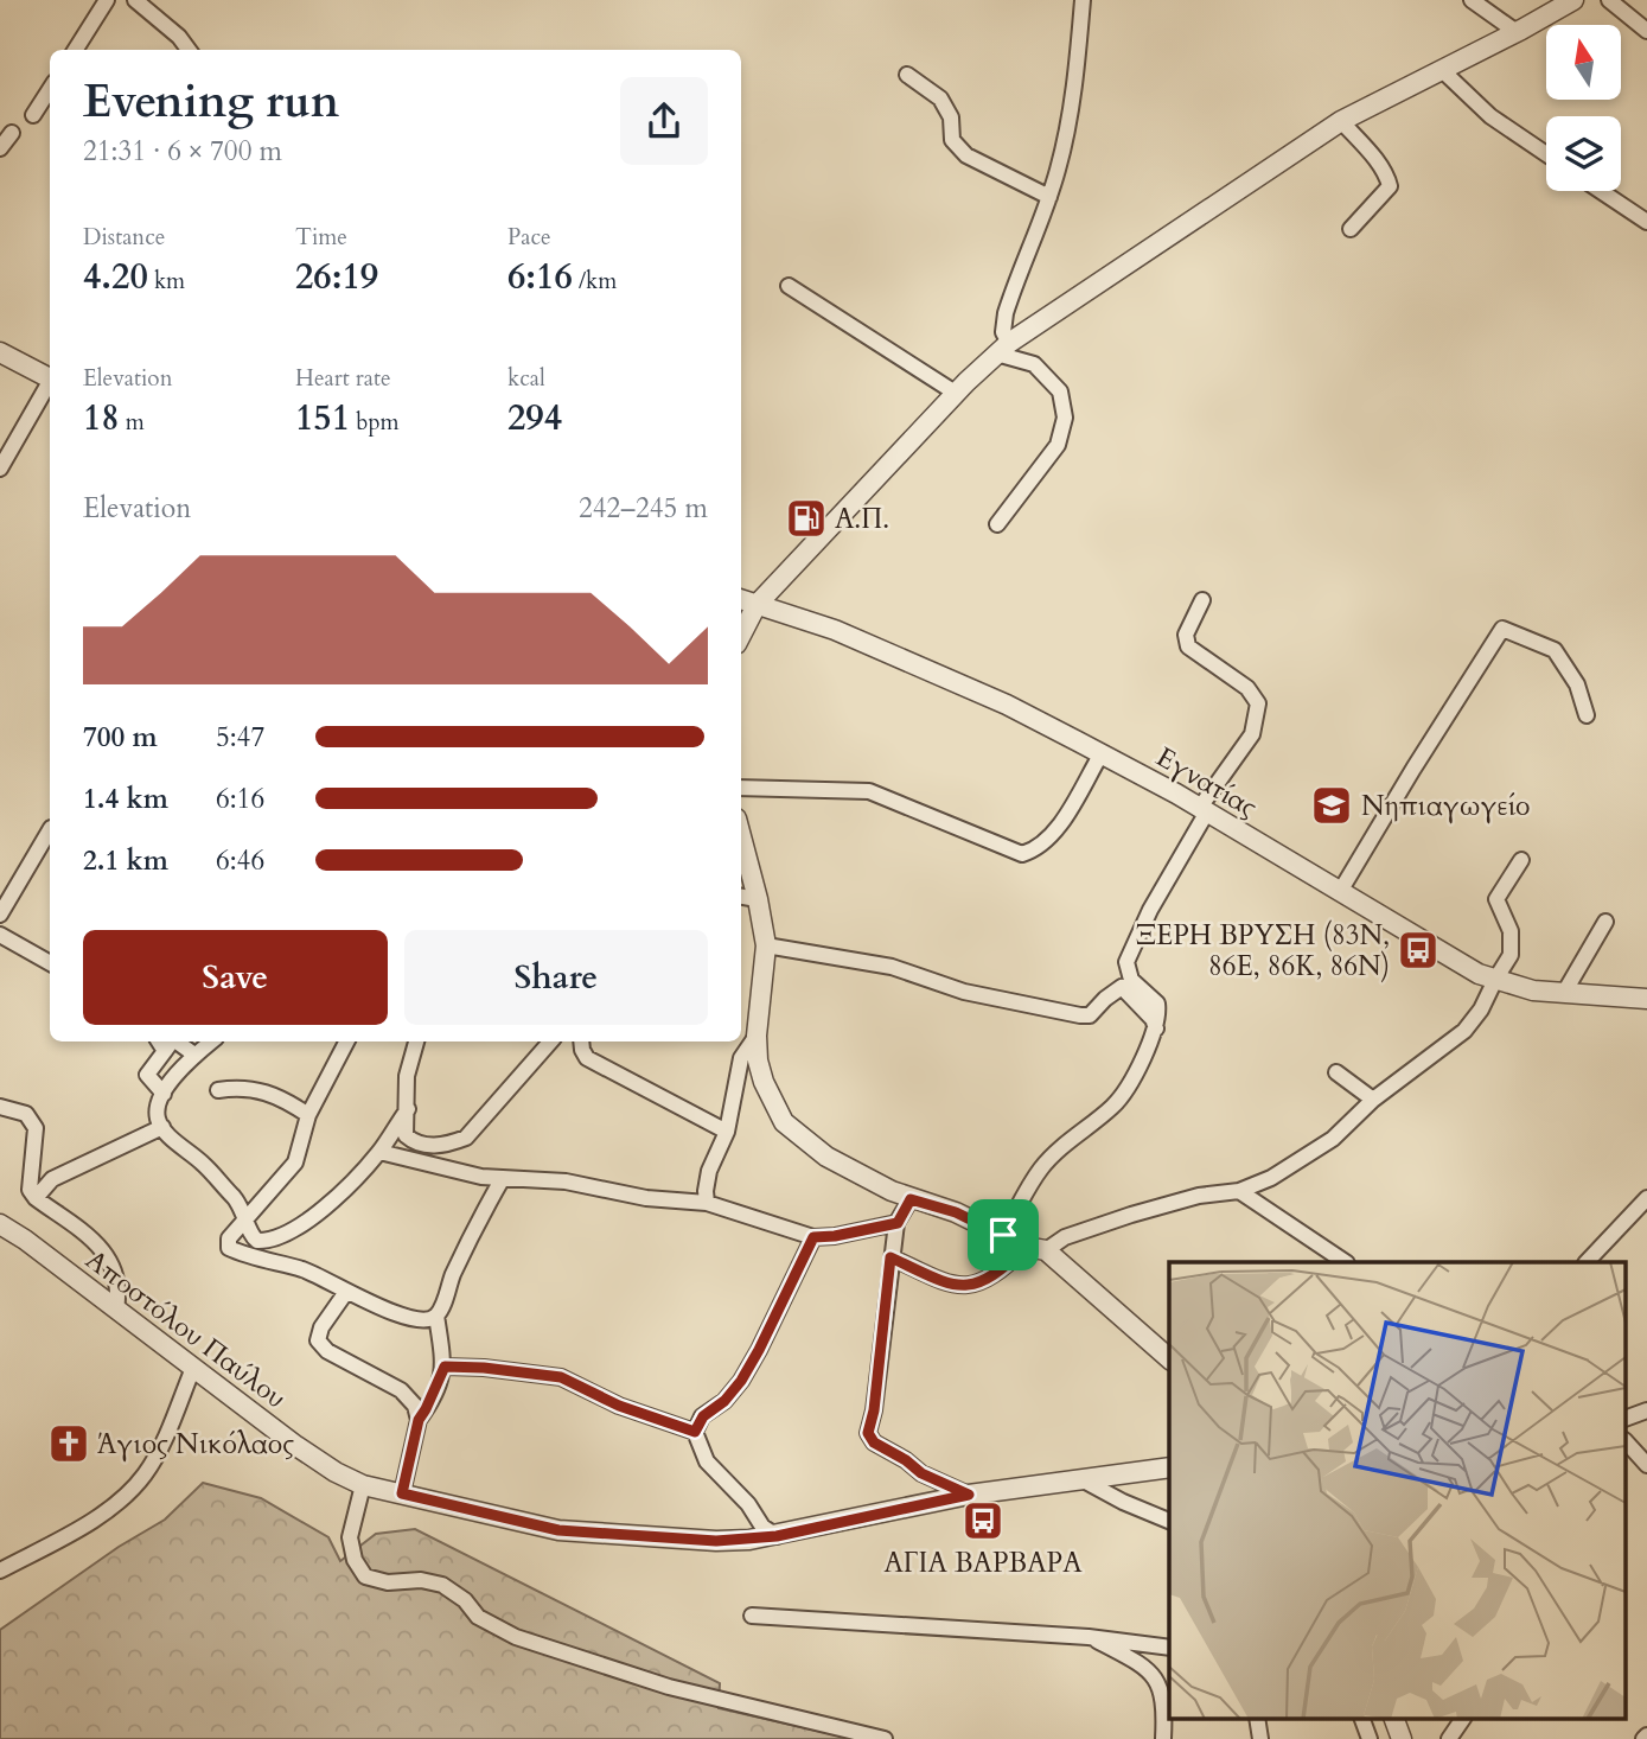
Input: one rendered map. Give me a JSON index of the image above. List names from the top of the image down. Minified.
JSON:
{"streets":{"street":["Εγνατίας","Αποστόλου Παύλου"]},"places":{"fuel station":["Α.Π."],"school or university":["Νηπιαγωγείο"],"bus stop":["ΞΕΡΗ ΒΡΥΣΗ (83Ν, 86Ε, 86Κ, 86Ν)","ΑΓΙΑ ΒΑΡΒΑΡΑ"],"church":["Άγιος Νικόλαος"]},"north":"top","page":{"heading":["Evening run","21:31 · 6 × 700 m"],"stats":[["Distance","4.20 km"],["Time","26:19"],["Pace","6:16 /km"],["Elevation","18 m"],["Heart rate","151 bpm"],["kcal","294"]],"chart":["Elevation","242–245 m"],"list":[{"name":"700 m","note":"5:47"},{"name":"1.4 km","note":"6:16"},{"name":"2.1 km","note":"6:46"}],"buttons":["Save","Share"]}}
